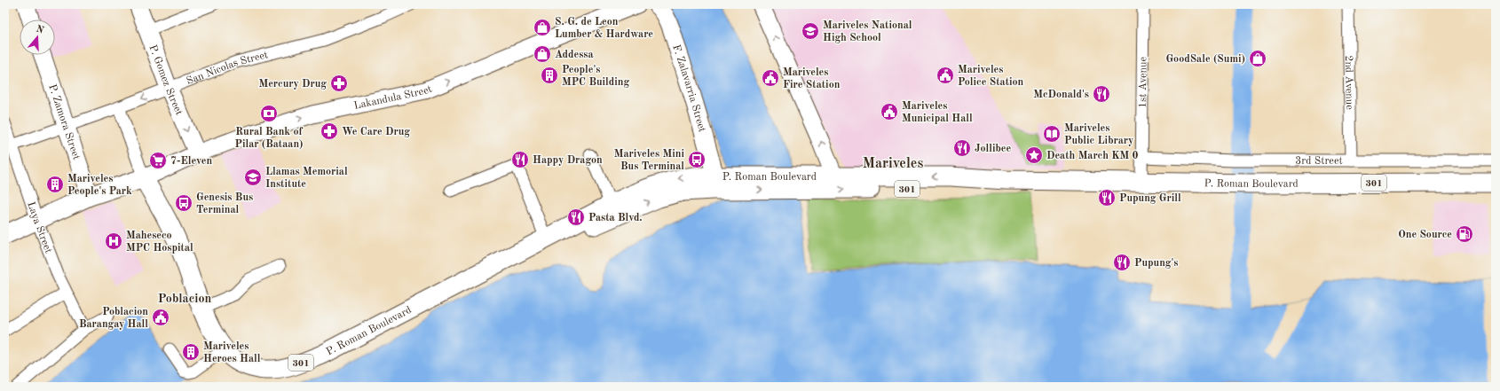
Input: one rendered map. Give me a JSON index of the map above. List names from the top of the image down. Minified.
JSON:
{"streets":{"main road":["P. Gomez Street","F. Zalavarria Street","Lakandula Street","P. Zamora Street","P. Roman Boulevard","301"],"street":["San Nicolas Street","1st Avenue","2nd Avenue","3rd Street","Laya Street"]},"crossings":[["San Nicolas Street","P. Gomez Street"],["San Nicolas Street","P. Zamora Street"],["San Nicolas Street","Laya Street"],["P. Gomez Street","Lakandula Street"],["1st Avenue","3rd Street"],["1st Avenue","P. Roman Boulevard"],["2nd Avenue","3rd Street"],["F. Zalavarria Street","P. Roman Boulevard"],["Lakandula Street","P. Roman Boulevard"]],"one_way":["P. Gomez Street","Lakandula Street"],"districts":["Mariveles","Poblacion"],"places":{"shop":["S. G. de Leon Lumber & Hardware","Addessa","GoodSale (Sumi)"],"school or university":["Mariveles National High School","Llamas Memorial Institute"],"building":["People's MPC Building","Mariveles People's Park","Mariveles Heroes Hall"],"public building":["Mariveles Police Station","Mariveles Fire Station","Mariveles Municipal Hall","Poblacion Barangay Hall"],"pharmacy":["Mercury Drug","We Care Drug"],"restaurant":["McDonald's","Jollibee","Happy Dragon","Pupung Grill","Pasta Blvd.","Pupung's"],"bank":["Rural Bank of Pilar (Bataan)"],"library":["Mariveles Public Library"],"place":["Death March KM 0"],"bus stop":["Mariveles Mini Bus Terminal","Genesis Bus Terminal"],"supermarket":["7-Eleven"],"fuel station":["One Source"],"hospital":["Maheseco MPC Hospital"]},"north":"top"}
